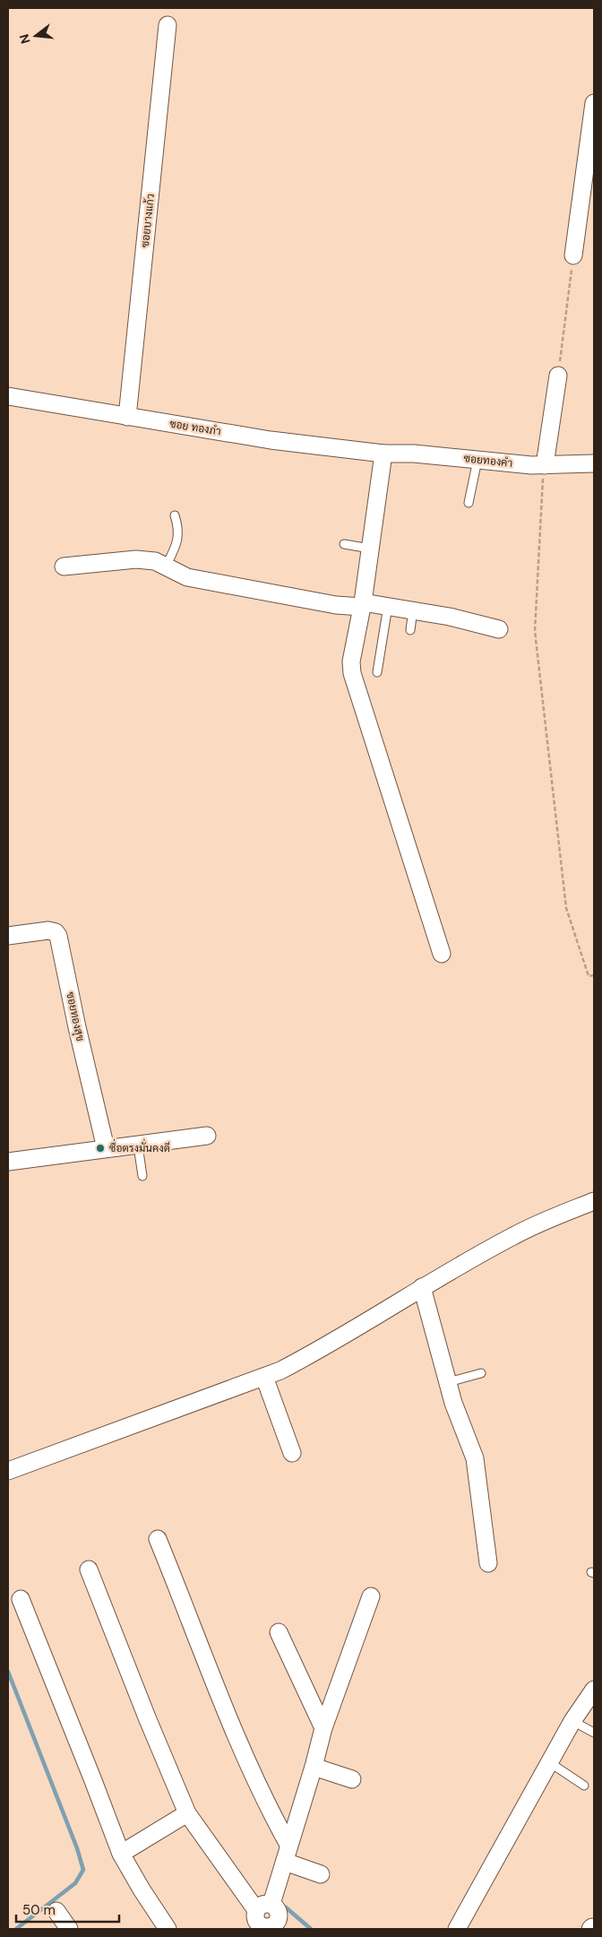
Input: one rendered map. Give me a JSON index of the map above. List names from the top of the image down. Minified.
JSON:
{"streets":{"street":["ซอยบางแก้ว","ซอย ทองภํา","ซอยทองคำ","ซอยทองสุข"]},"crossings":[["ซอยบางแก้ว","ซอย ทองภํา"],["ซอย ทองภํา","ซอยทองคำ"]],"places":["ซื่อตรงมั่นคงดี"],"scale_bar":"50 m","north":"left"}
